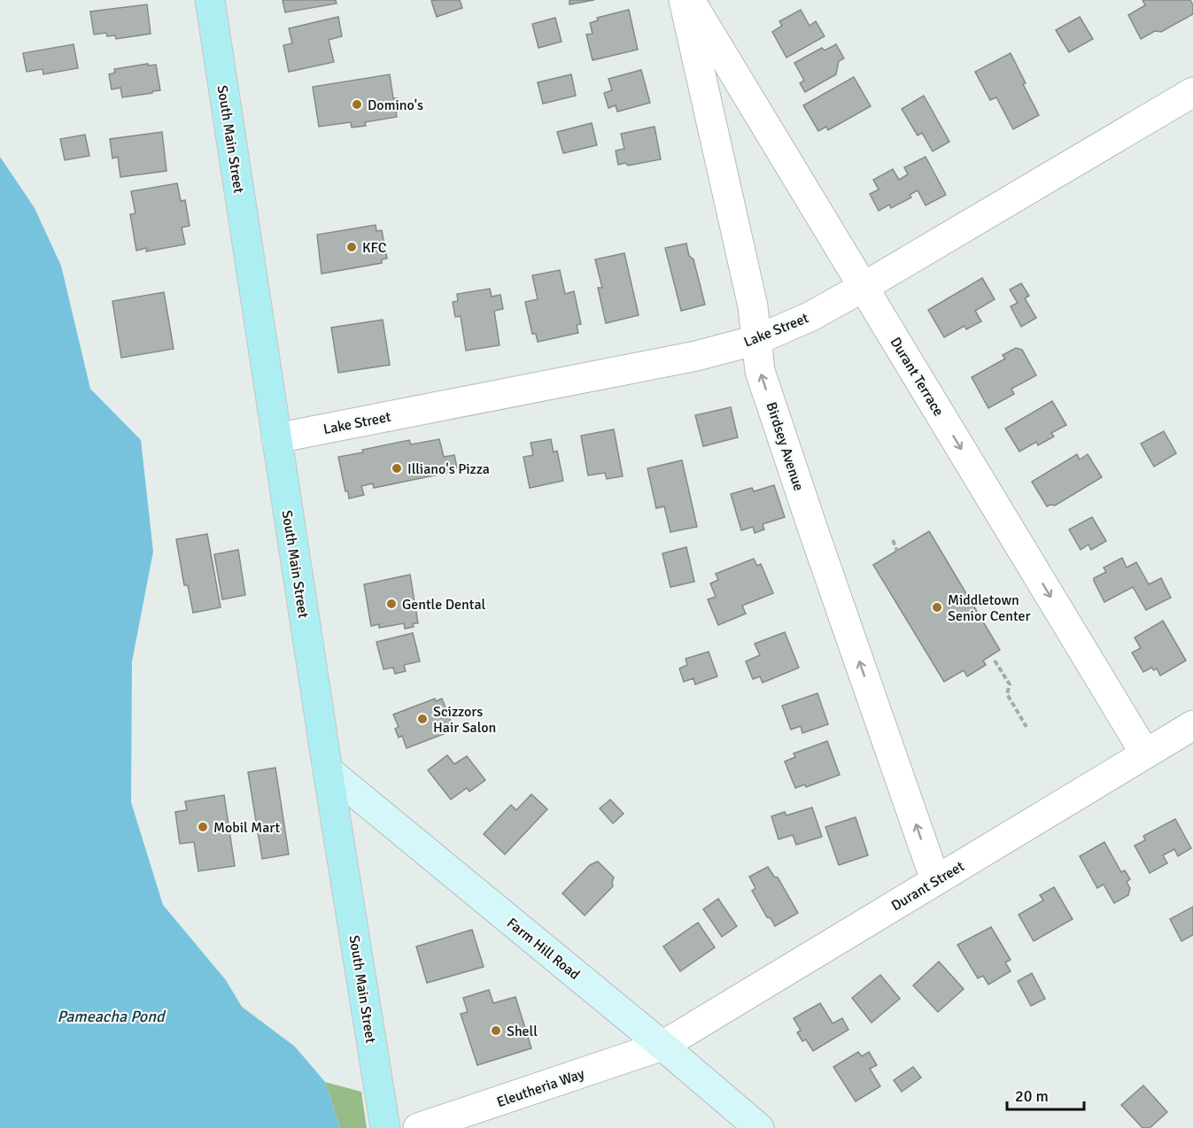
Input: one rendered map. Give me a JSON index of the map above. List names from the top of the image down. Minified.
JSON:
{"streets":{"main road":["South Main Street","Farm Hill Road"],"street":["Lake Street","Durant Terrace","Birdsey Avenue","Durant Street","Eleutheria Way"]},"crossings":[["South Main Street","Lake Street"],["South Main Street","Farm Hill Road"],["Lake Street","Durant Terrace"],["Lake Street","Birdsey Avenue"],["Durant Terrace","Durant Street"],["Birdsey Avenue","Durant Street"],["Durant Street","Farm Hill Road"],["Durant Street","Eleutheria Way"],["Farm Hill Road","Eleutheria Way"]],"one_way":["Durant Terrace","Birdsey Avenue"],"water":["Pameacha Pond"],"places":["Domino's","KFC","Illiano's Pizza","Gentle Dental","Middletown Senior Center","Scizzors Hair Salon","Mobil Mart","Shell"],"scale_bar":"20 m"}
